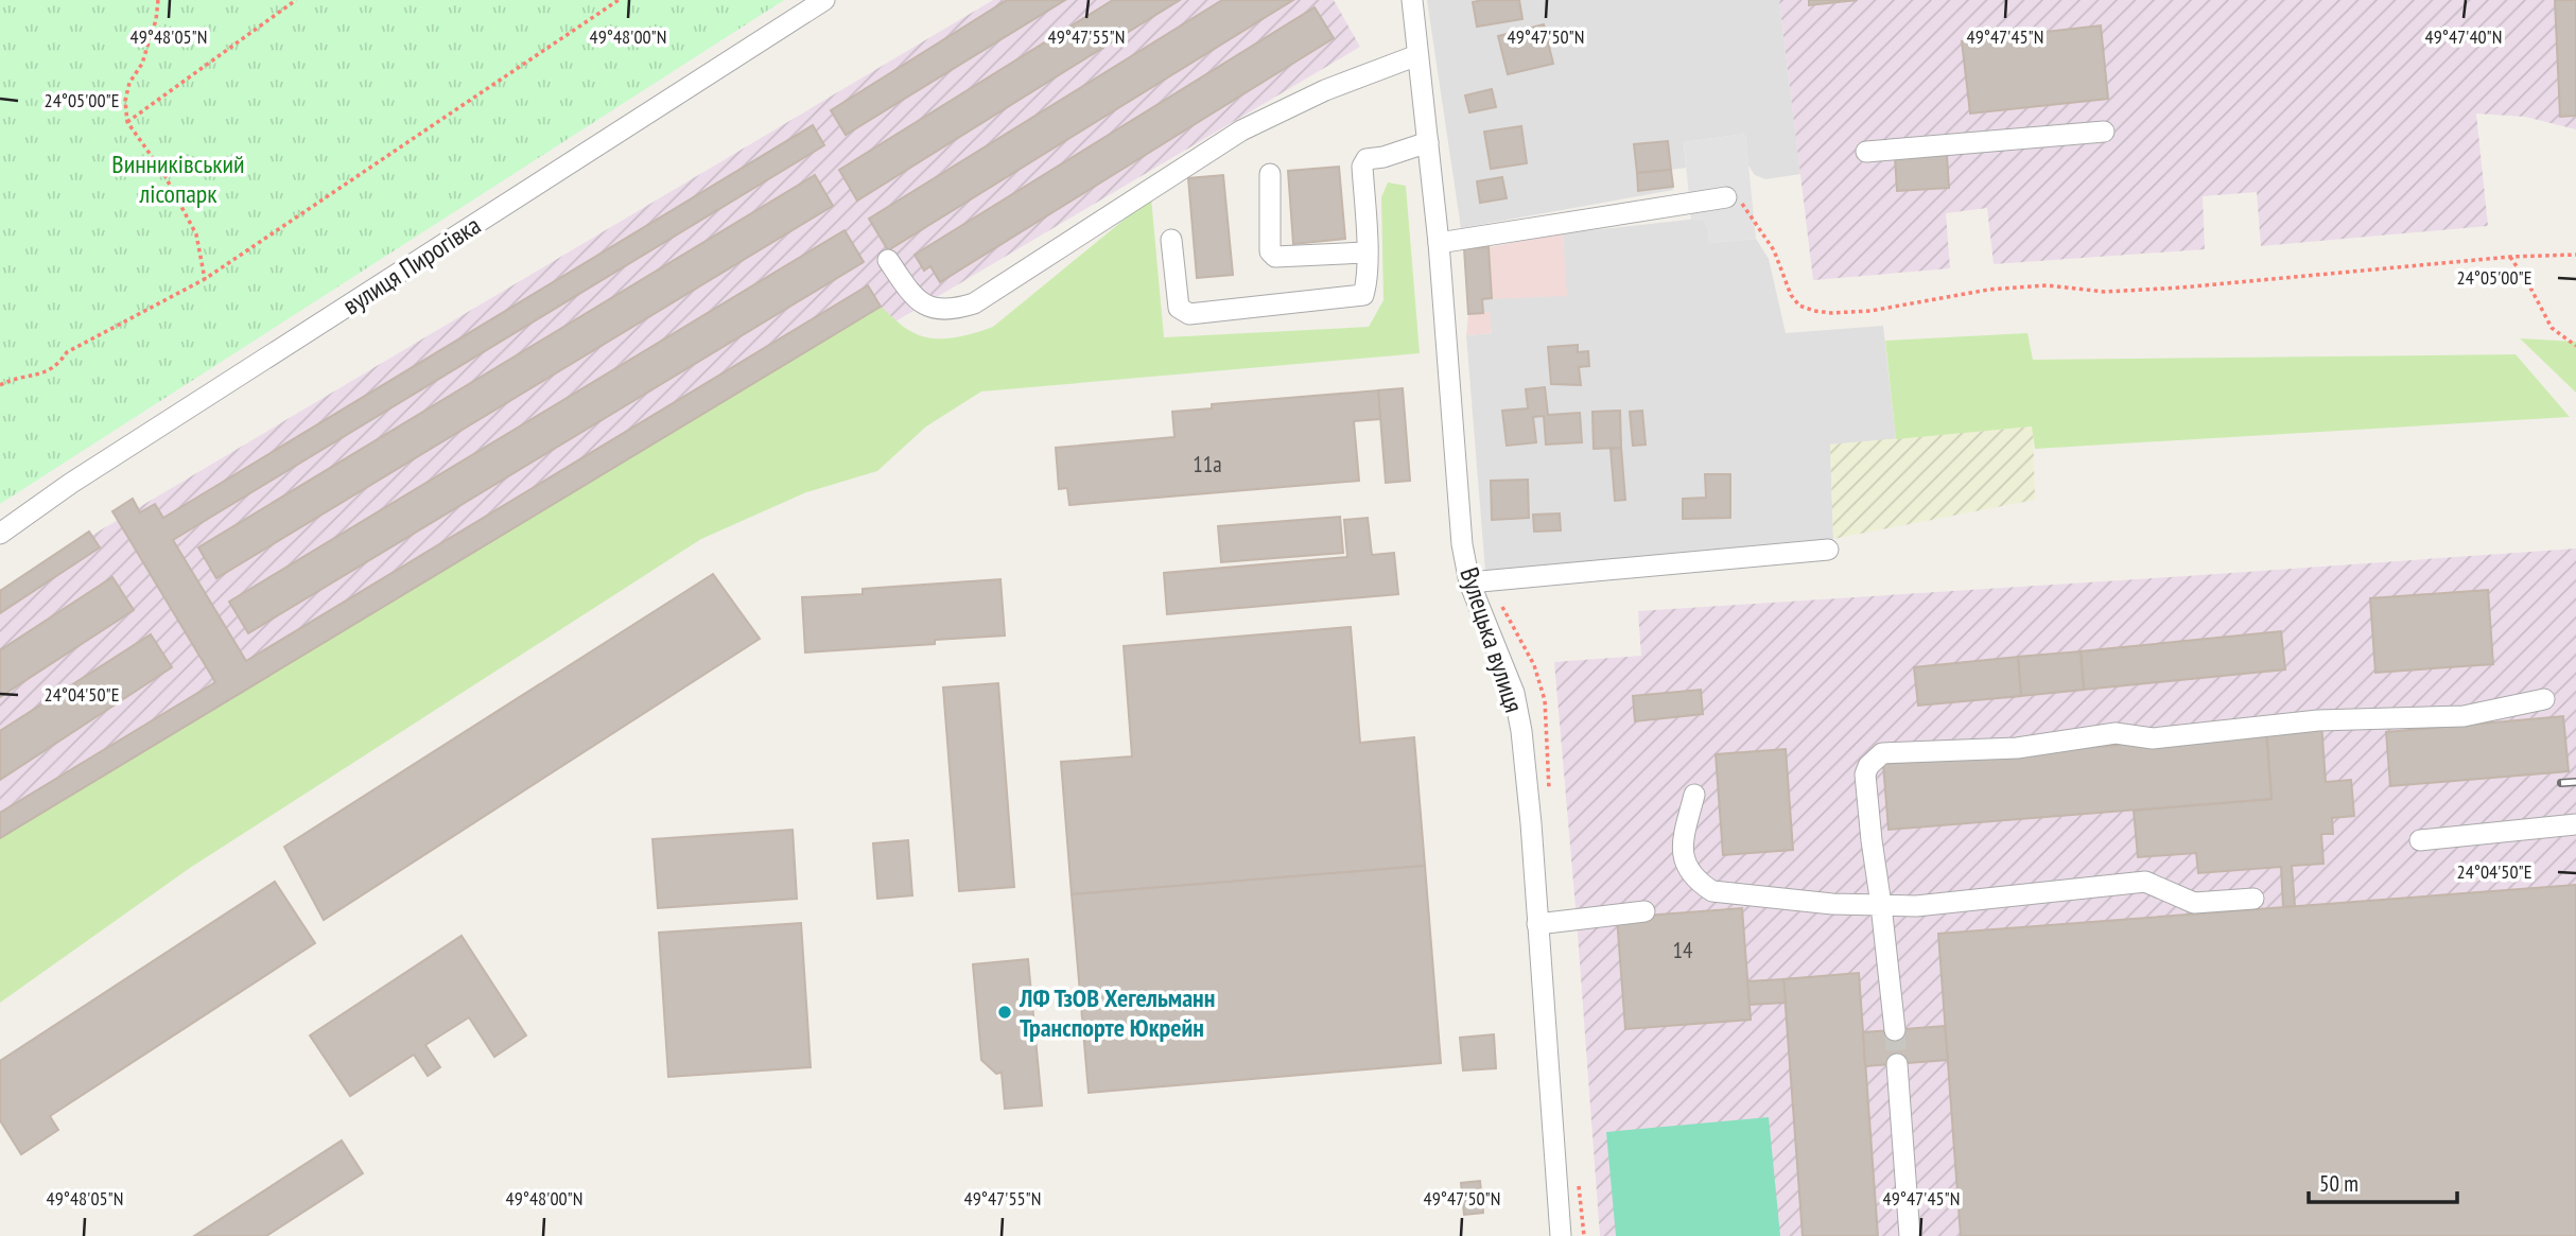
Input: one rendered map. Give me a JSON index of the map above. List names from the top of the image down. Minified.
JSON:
{"streets":{"street":["вулиця Пирогівка","Вулецька вулиця"]},"parks":["Винниківський лісопарк"],"places":["ЛФ ТзОВ Хегельманн Транспорте Юкрейн"],"house_numbers":["11а","14"],"scale_bar":"50 m","coordinates":["49°48'05\"N","49°48'00\"N","49°47'55\"N","49°47'50\"N","49°47'45\"N","49°47'40\"N","24°05'00\"E","24°04'50\"E"]}
